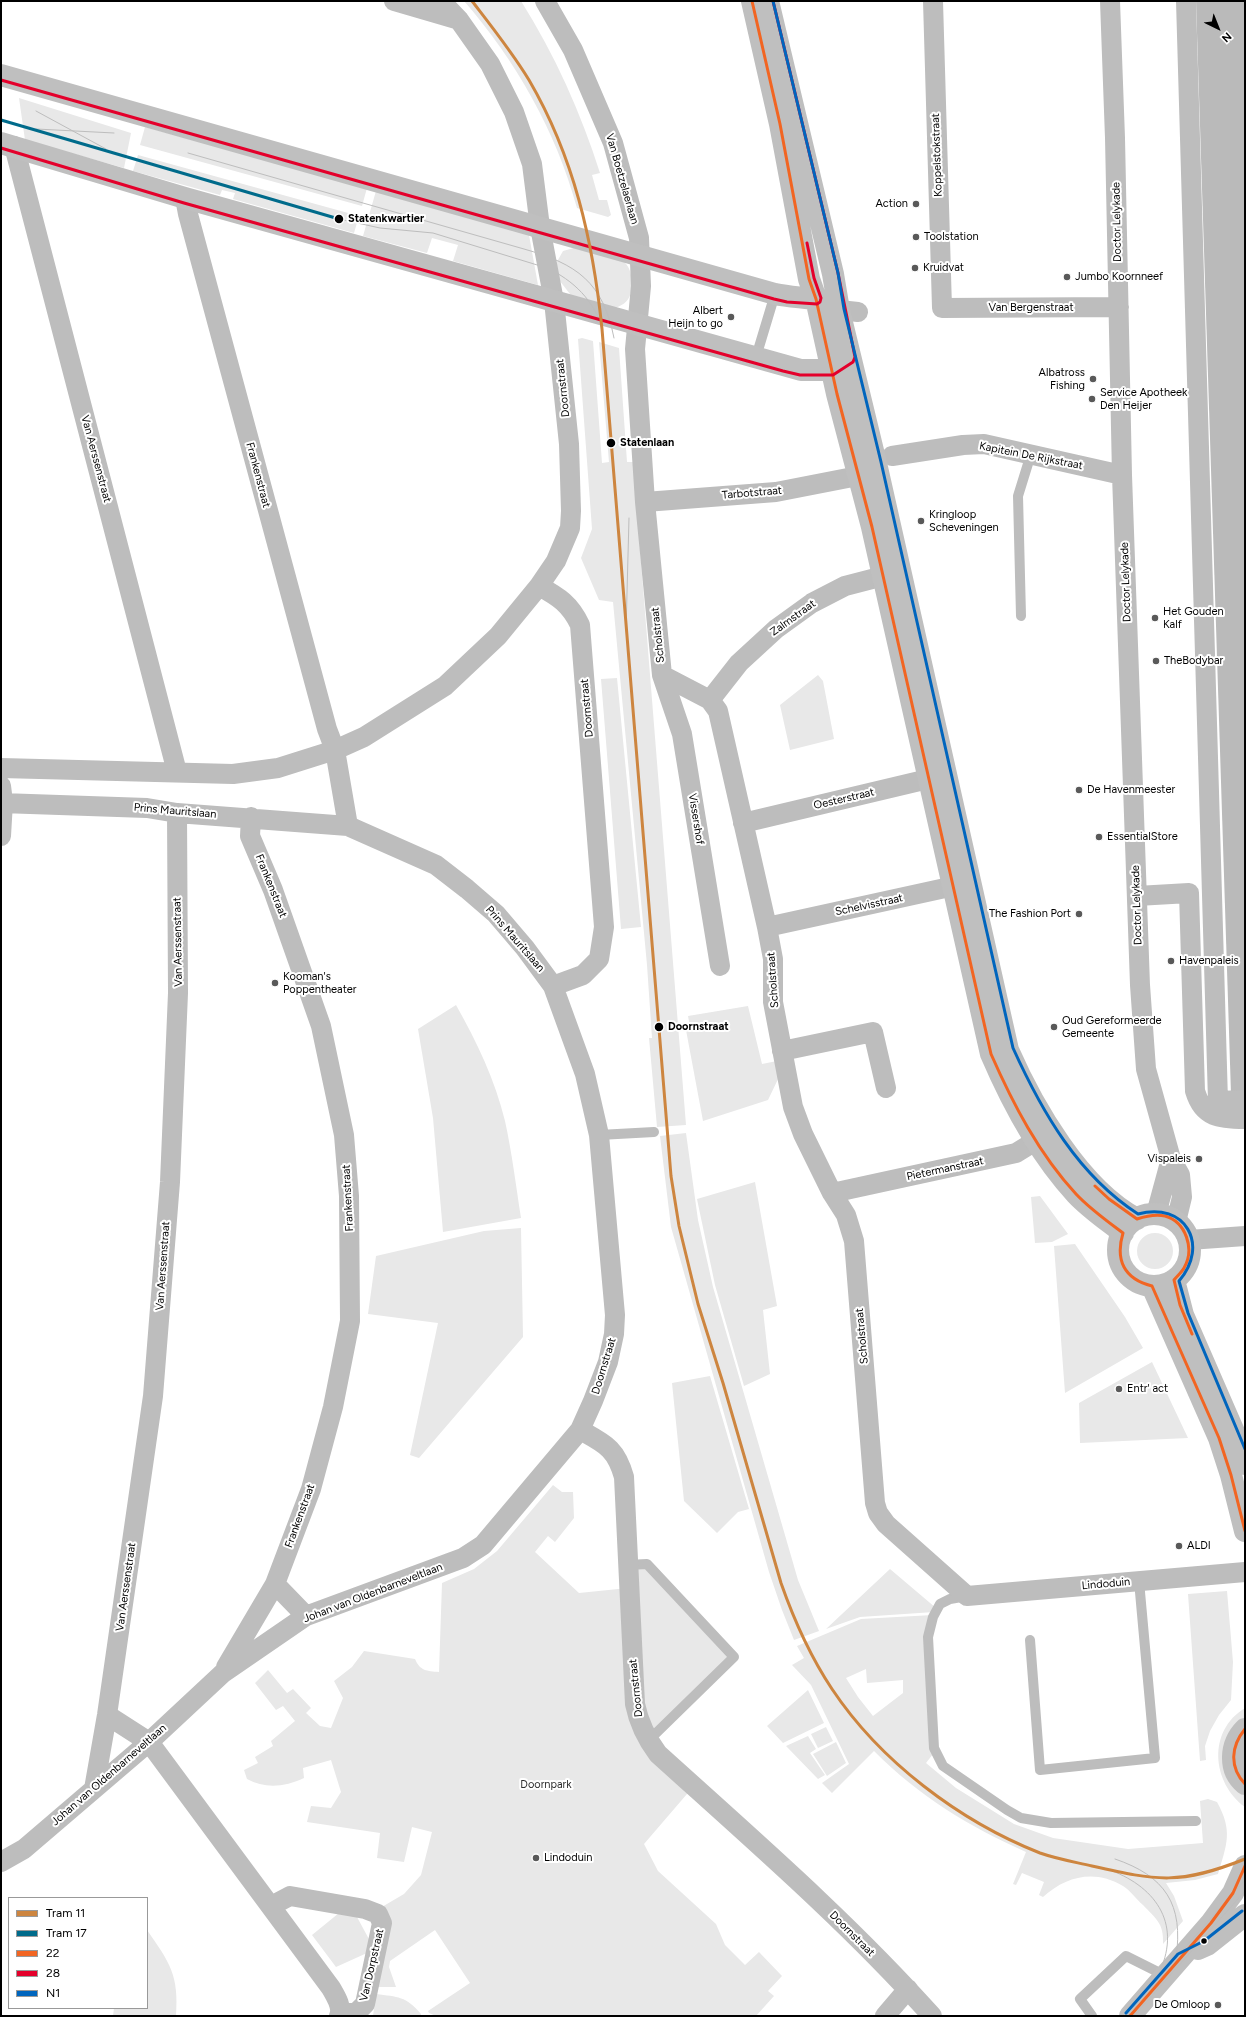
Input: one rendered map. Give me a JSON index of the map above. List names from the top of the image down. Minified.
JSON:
{"streets":{"street":["Koppelstokstraat","Van Boetzelaerlaan","Doctor Lelykade","Van Bergenstraat","Doornstraat","Kapitein De Rijkstraat","Van Aerssenstraat","Frankenstraat","Tarbotstraat","Zalmstraat","Scholstraat","Oesterstraat","Prins Mauritslaan","Vissershof","Schelvisstraat","Pietermanstraat","Lindoduin","Johan van Oldenbarneveltlaan","Van Dorpstraat"]},"crossings":[["Koppelstokstraat","Van Bergenstraat"],["Van Boetzelaerlaan","Scholstraat"],["Doctor Lelykade","Van Bergenstraat"],["Doctor Lelykade","Kapitein De Rijkstraat"],["Doornstraat","Prins Mauritslaan"],["Doornstraat","Johan van Oldenbarneveltlaan"],["Van Aerssenstraat","Prins Mauritslaan"],["Van Aerssenstraat","Johan van Oldenbarneveltlaan"],["Frankenstraat","Prins Mauritslaan"],["Frankenstraat","Johan van Oldenbarneveltlaan"],["Tarbotstraat","Scholstraat"],["Zalmstraat","Scholstraat"],["Scholstraat","Oesterstraat"],["Scholstraat","Vissershof"],["Scholstraat","Schelvisstraat"],["Scholstraat","Pietermanstraat"],["Scholstraat","Lindoduin"],["Johan van Oldenbarneveltlaan","Van Dorpstraat"]],"parks":["Doornpark"],"places":["Action","Statenkwartier","Toolstation","Kruidvat","Jumbo Koornneef","Albert Heijn to go","Albatross Fishing","Service Apotheek Den Heijer","Statenlaan","Kringloop Scheveningen","Het Gouden Kalf","TheBodybar","De Havenmeester","EssentialStore","The Fashion Port","Havenpaleis","Kooman's Poppentheater","Doornstraat","Oud Gereformeerde Gemeente","Vispaleis","Entr' act","ALDI","Lindoduin","De Omloop"],"lines":["tram line 11","transit line 22","transit line 28","transit line N1","tram line 17"],"legend":["Tram 11","Tram 17","22","28","N1"],"north":"bottom right"}
